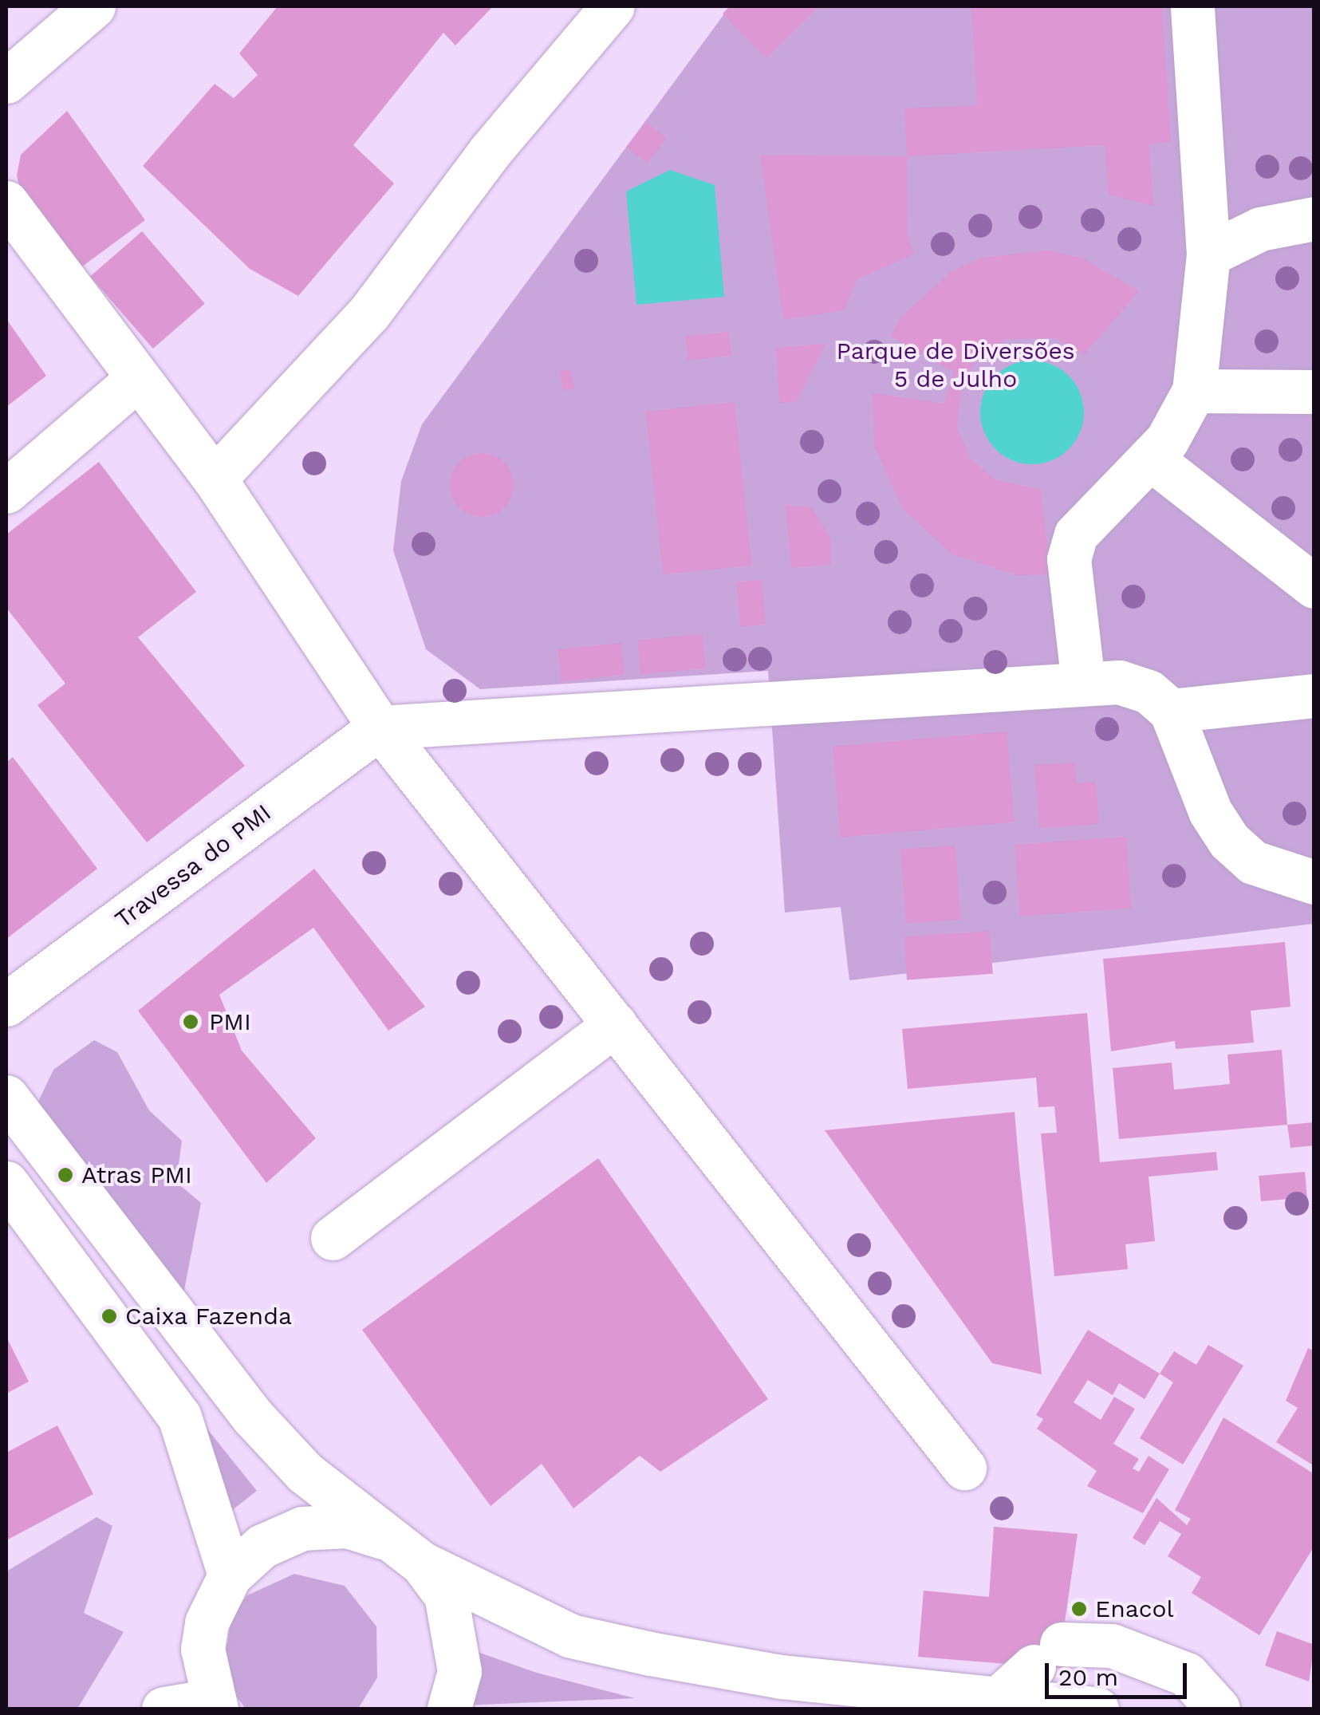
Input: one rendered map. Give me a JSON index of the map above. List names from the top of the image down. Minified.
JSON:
{"streets":{"street":["Travessa do PMI"]},"parks":["Parque de Diversões 5 de Julho"],"places":["PMI","Atras PMI","Caixa Fazenda","Enacol"],"scale_bar":"20 m"}
